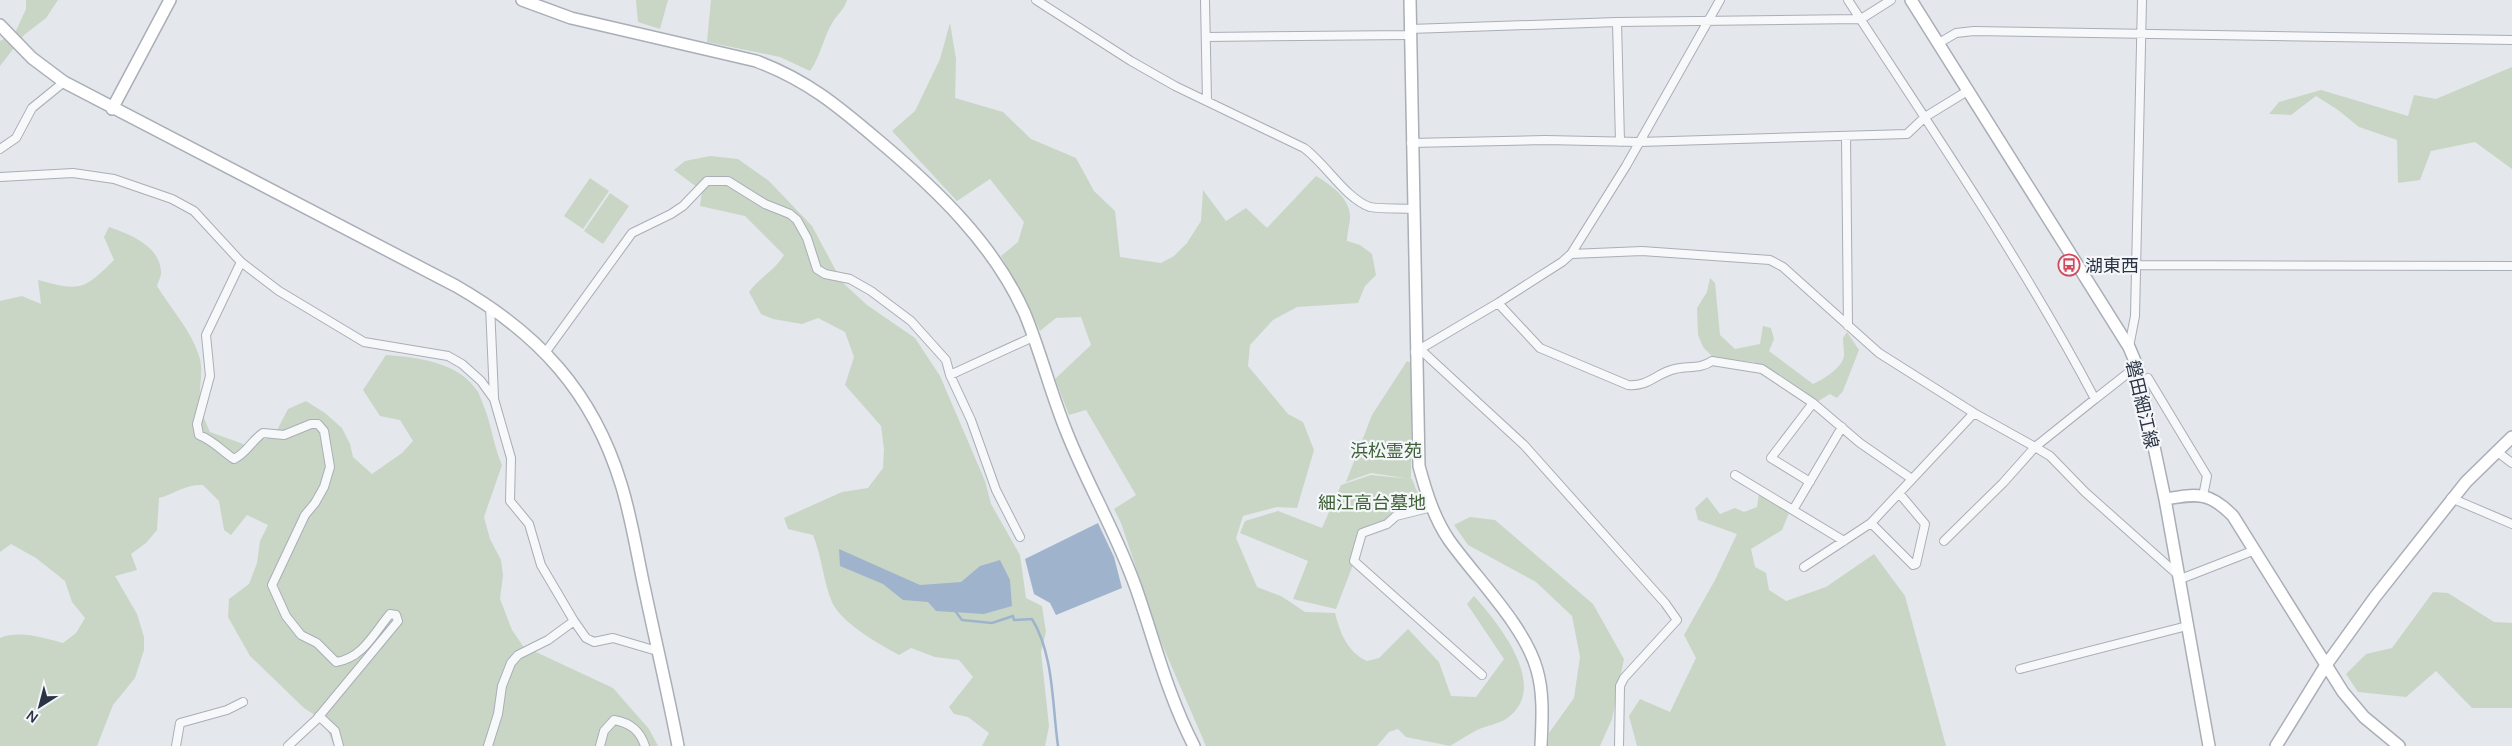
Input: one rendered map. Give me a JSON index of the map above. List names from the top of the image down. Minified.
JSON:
{"streets":{"street":["磐田細江線"]},"parks":["浜松霊苑","細江高台墓地"],"places":{"bus stop":["湖東西"]},"north":"bottom left"}
